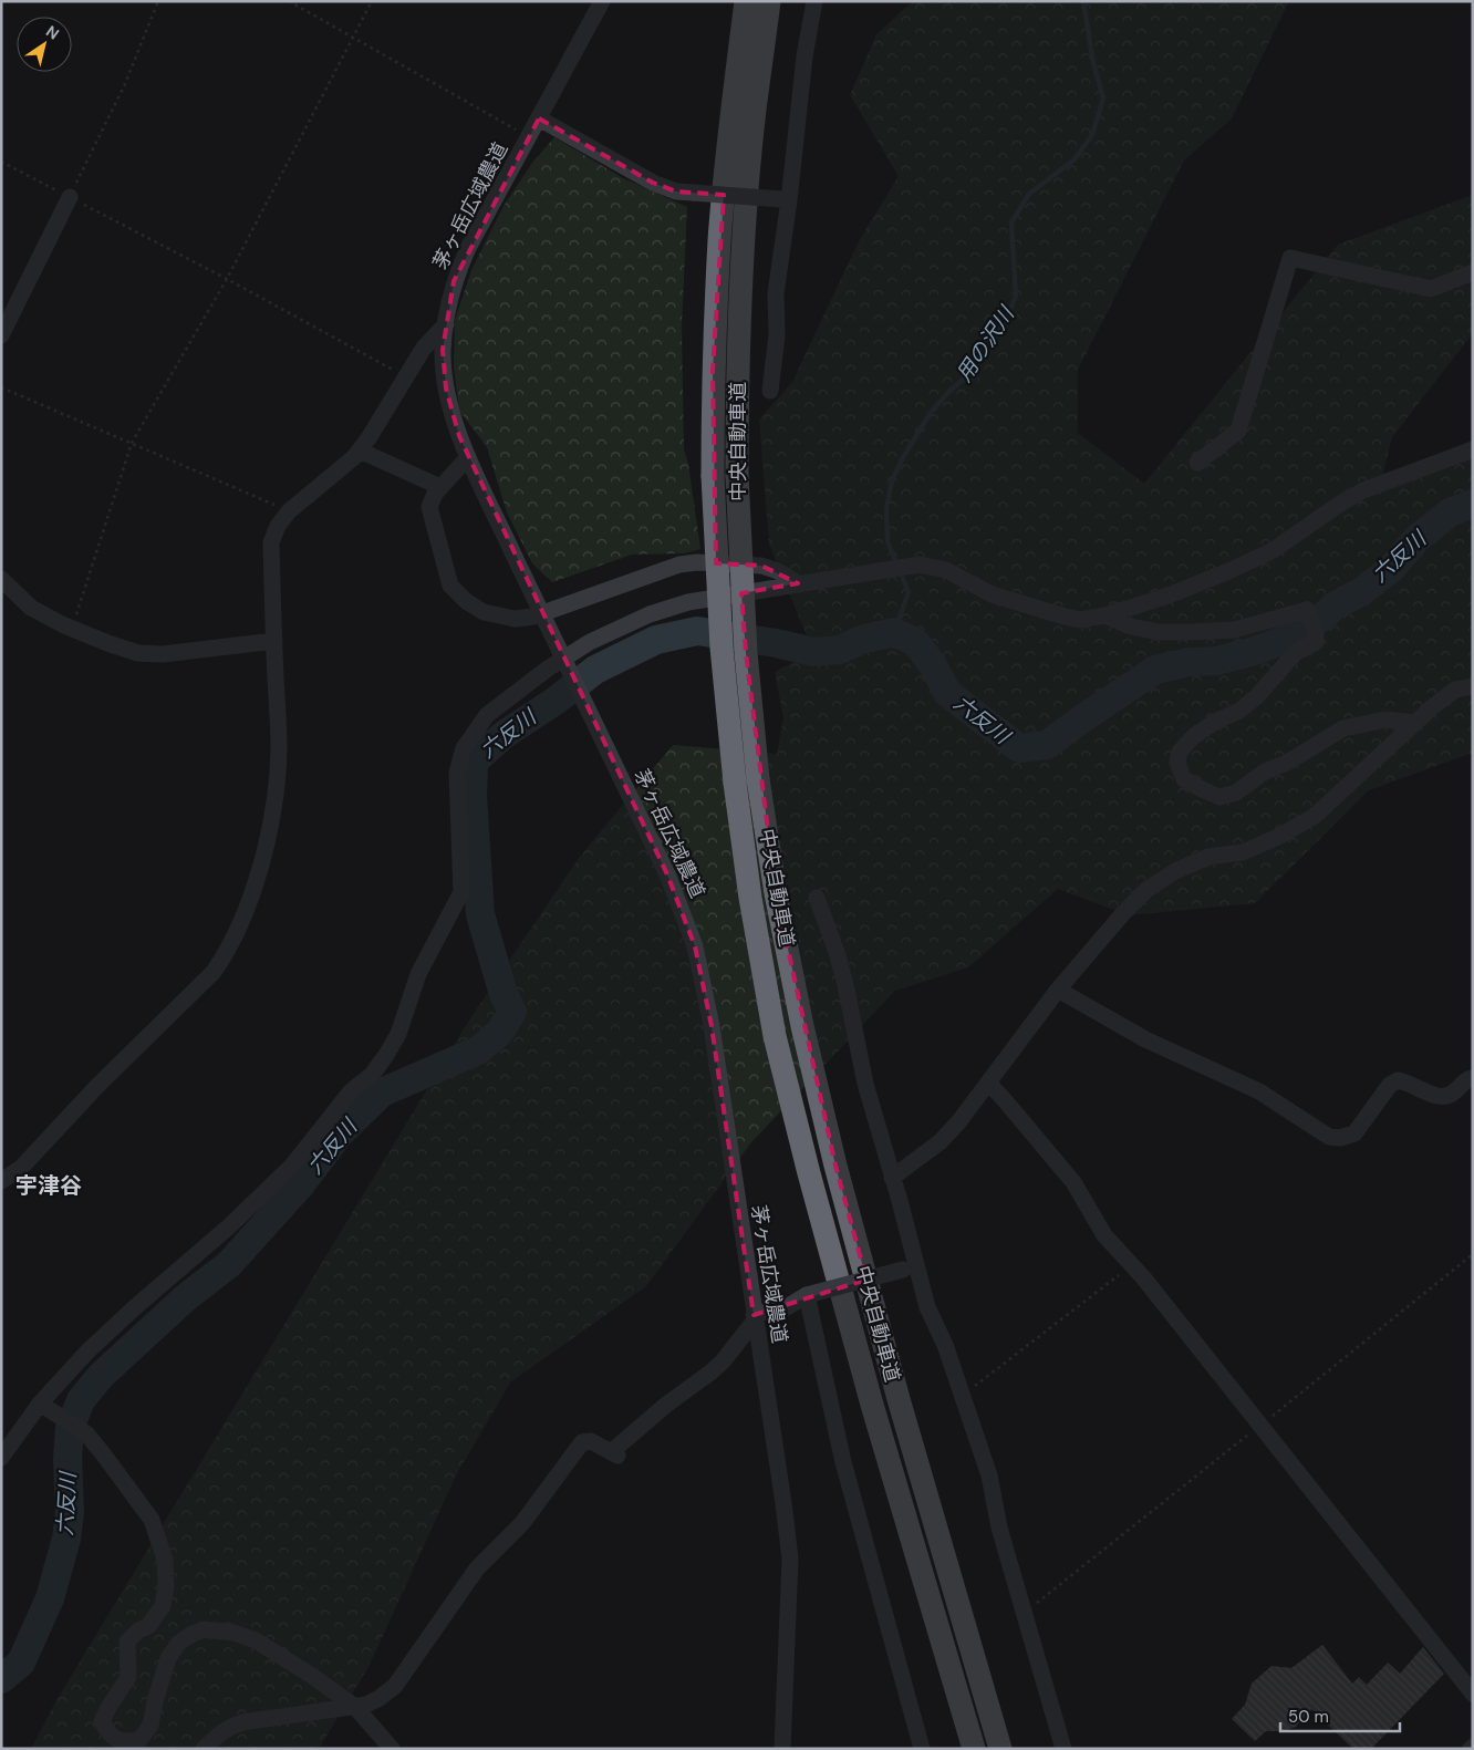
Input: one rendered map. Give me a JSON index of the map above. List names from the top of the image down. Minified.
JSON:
{"streets":{"highway":["中央自動車道"],"street":["茅ヶ岳広域農道"]},"districts":["宇津谷"],"water":["用の沢川","六反川"],"scale_bar":"50 m","north":"top right"}
